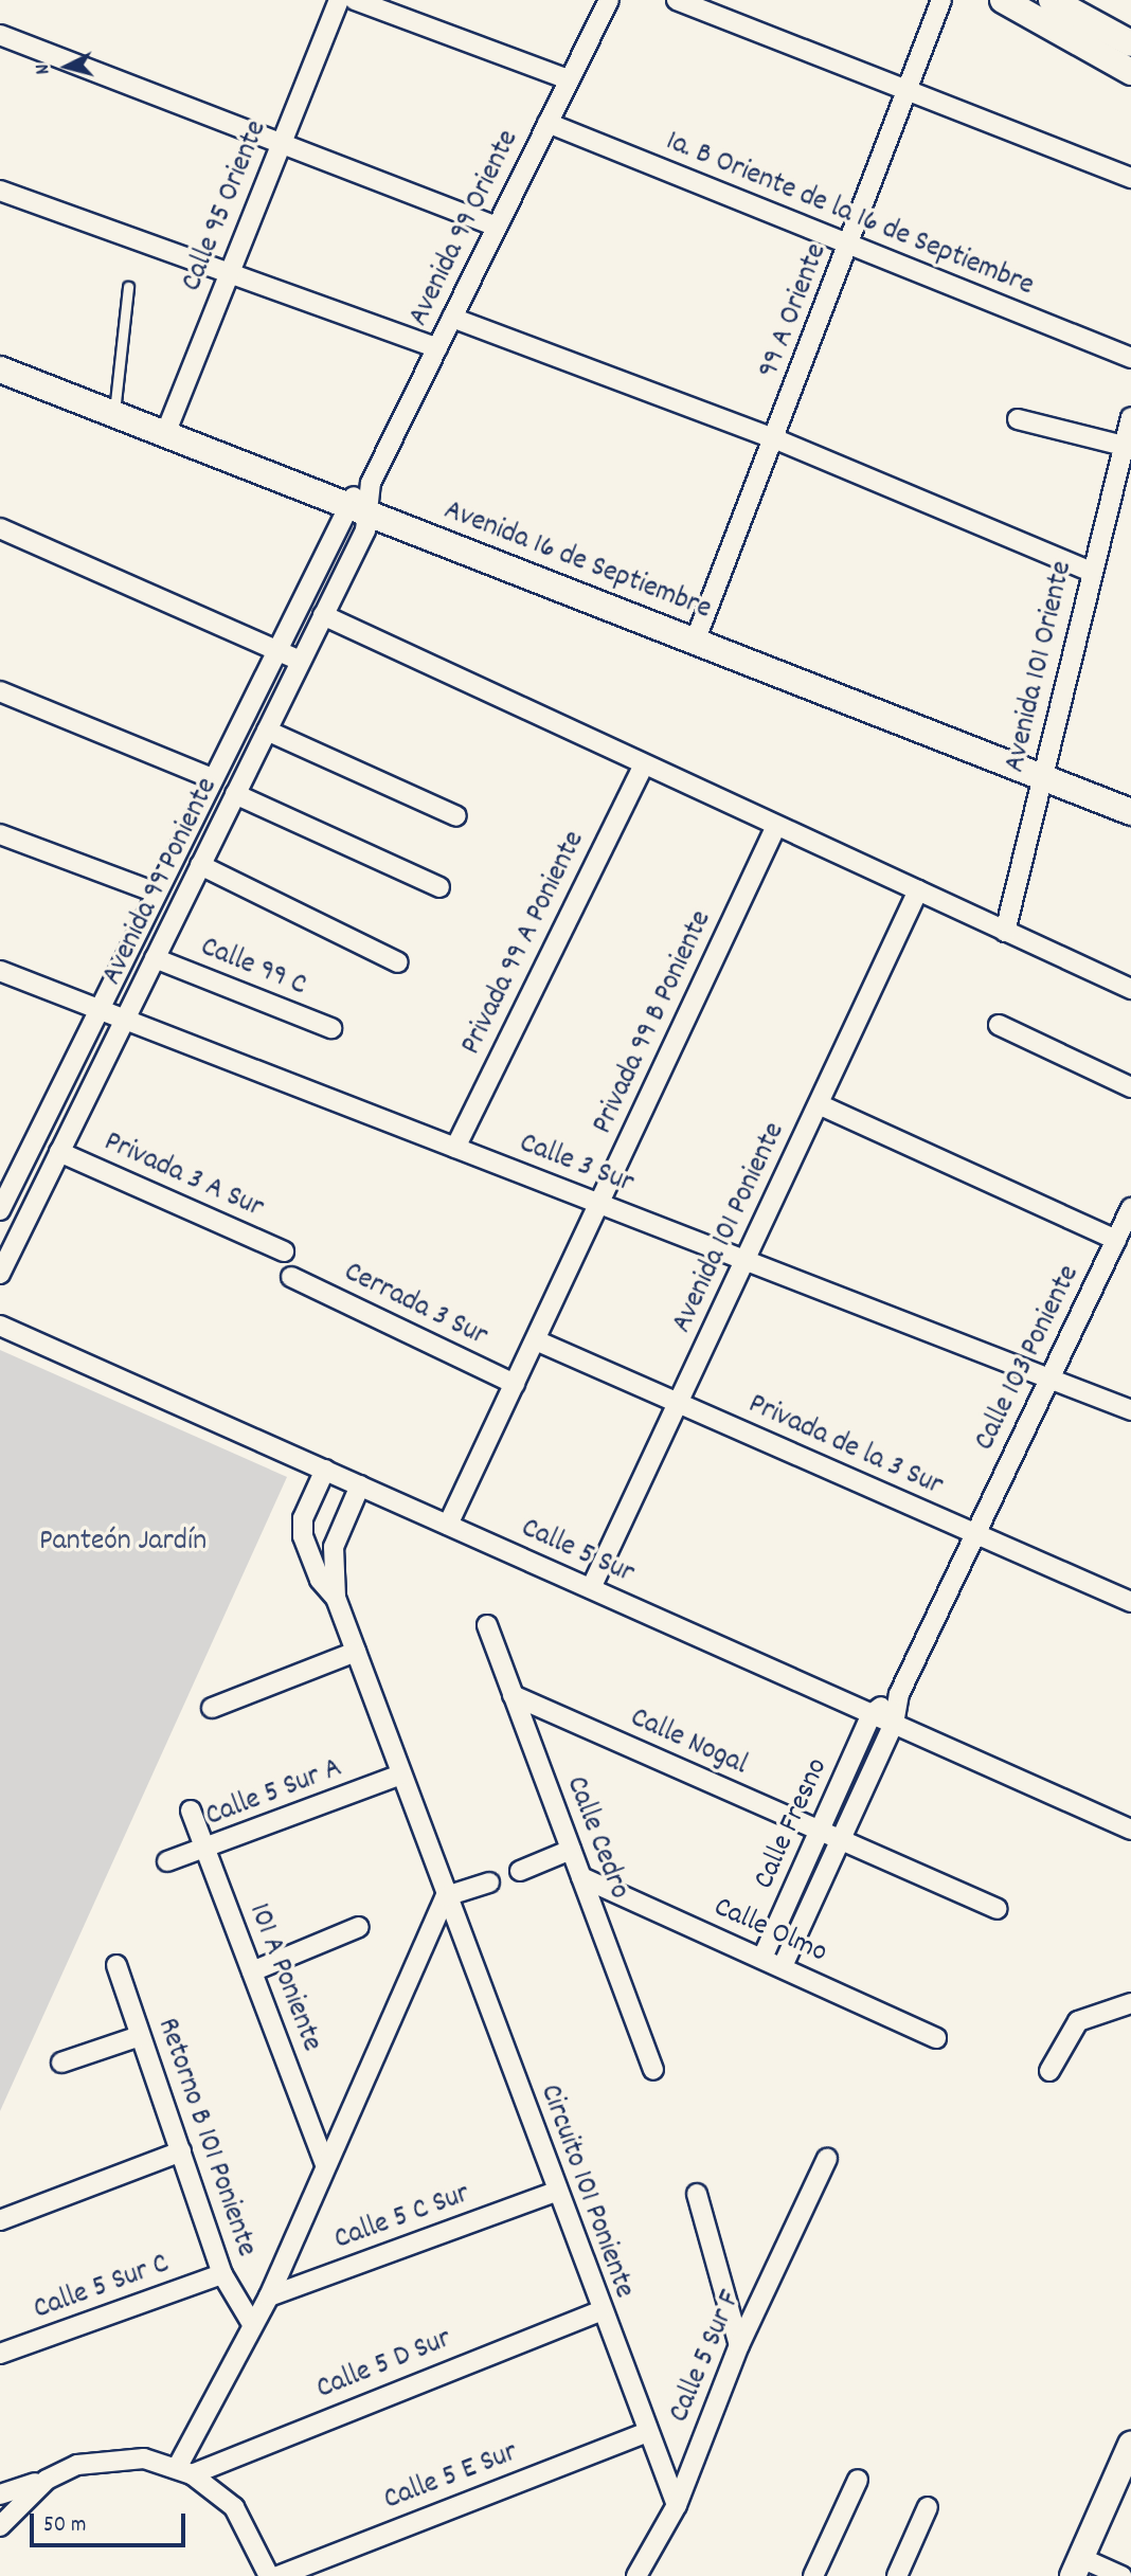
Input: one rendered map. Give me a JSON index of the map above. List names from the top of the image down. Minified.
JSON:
{"streets":{"main road":["Avenida 16 de Septiembre"],"street":["Calle 95 Oriente","1a. B Oriente de la 16 de Septiembre","Avenida 99 Oriente","99 A Oriente","Avenida 101 Oriente","Avenida 99 Poniente","Privada 99 A Poniente","Calle 99 C","Privada 99 B Poniente","Calle 3 Sur","Privada 3 A Sur","Avenida 101 Poniente","Cerrada 3 Sur","Calle 103 Poniente","Privada de la 3 Sur","Calle 5 Sur","Calle Nogal","Calle 5 Sur A","Calle Fresno","Calle Cedro","Calle Olmo","101 A Poniente","Retorno B 101 Poniente","Circuito 101 Poniente","Calle 5 C Sur","Calle 5 Sur C","Calle 5 Sur F","Calle 5 D Sur","Calle 5 E Sur"]},"crossings":[["Calle 95 Oriente","Avenida 16 de Septiembre"],["1a. B Oriente de la 16 de Septiembre","Avenida 99 Oriente"],["1a. B Oriente de la 16 de Septiembre","99 A Oriente"],["Avenida 99 Oriente","Avenida 16 de Septiembre"],["Avenida 99 Oriente","Avenida 99 Poniente"],["99 A Oriente","Avenida 16 de Septiembre"],["Avenida 16 de Septiembre","Avenida 101 Oriente"],["Avenida 16 de Septiembre","Avenida 99 Poniente"],["Avenida 99 Poniente","Calle 99 C"],["Avenida 99 Poniente","Calle 3 Sur"],["Avenida 99 Poniente","Privada 3 A Sur"],["Privada 99 A Poniente","Calle 3 Sur"],["Privada 99 B Poniente","Calle 3 Sur"],["Privada 99 B Poniente","Cerrada 3 Sur"],["Privada 99 B Poniente","Privada de la 3 Sur"],["Privada 99 B Poniente","Calle 5 Sur"],["Calle 3 Sur","Avenida 101 Poniente"],["Calle 3 Sur","Calle 103 Poniente"],["Avenida 101 Poniente","Privada de la 3 Sur"],["Avenida 101 Poniente","Calle 5 Sur"],["Calle 103 Poniente","Privada de la 3 Sur"],["Calle 103 Poniente","Calle 5 Sur"],["Calle 103 Poniente","Calle Fresno"],["Calle 5 Sur","Calle Fresno"],["Calle 5 Sur","Circuito 101 Poniente"],["Calle Nogal","Calle Fresno"],["Calle Nogal","Calle Cedro"],["Calle 5 Sur A","101 A Poniente"],["Calle 5 Sur A","Circuito 101 Poniente"],["Calle Fresno","Calle Olmo"],["Calle Cedro","Calle Olmo"],["Retorno B 101 Poniente","Calle 5 Sur C"],["Circuito 101 Poniente","Calle 5 C Sur"],["Circuito 101 Poniente","Calle 5 Sur F"],["Circuito 101 Poniente","Calle 5 D Sur"],["Circuito 101 Poniente","Calle 5 E Sur"]],"parks":["Panteón Jardín"],"scale_bar":"50 m","north":"left"}
